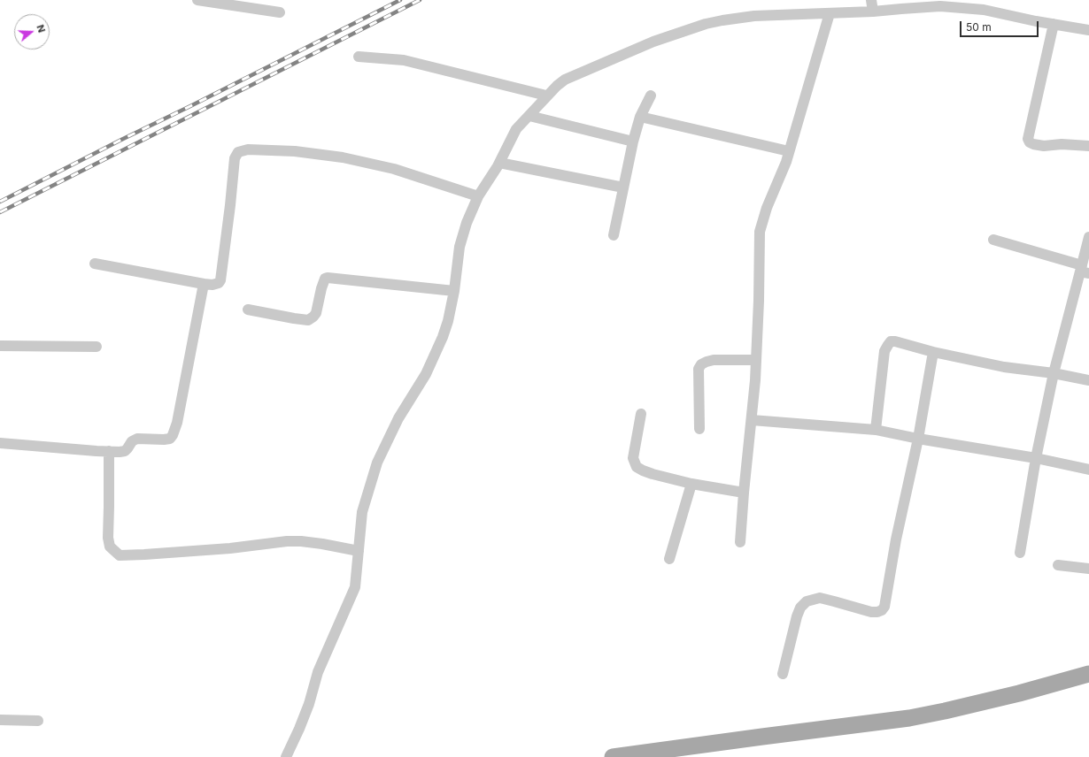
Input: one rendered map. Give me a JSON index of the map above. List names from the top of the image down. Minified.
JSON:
{"scale_bar":"50 m","north":"right"}
